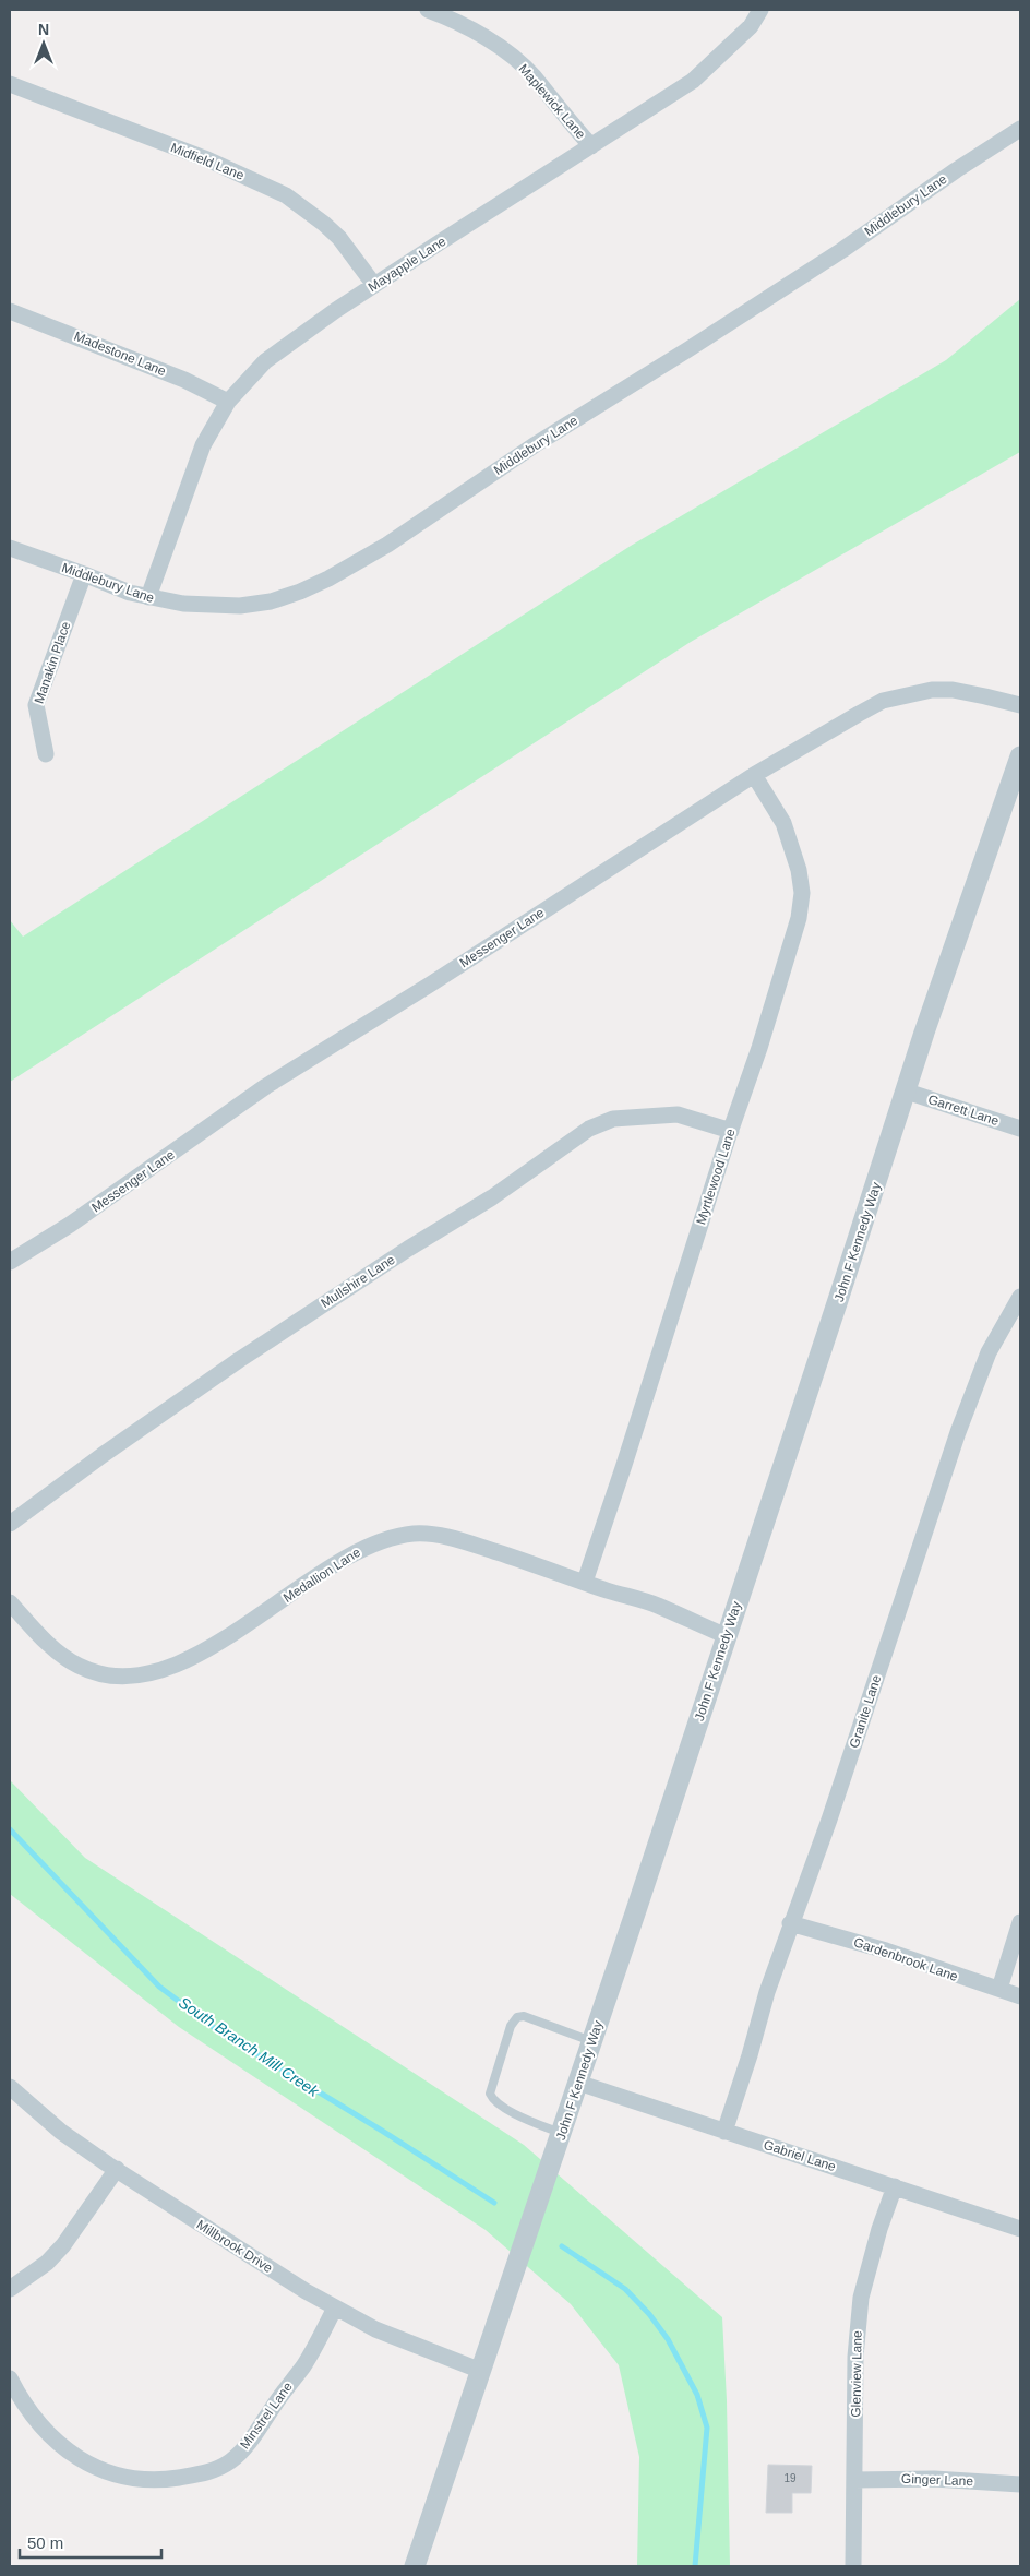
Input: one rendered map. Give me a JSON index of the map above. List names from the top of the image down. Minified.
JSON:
{"streets":{"street":["Maplewick Lane","Midfield Lane","Middlebury Lane","Mayapple Lane","Madestone Lane","Manakin Place","Messenger Lane","Garrett Lane","Myrtlewood Lane","John F Kennedy Way","Mullshire Lane","Medallion Lane","Granite Lane","Gardenbrook Lane","Gabriel Lane","Millbrook Drive","Glenview Lane","Minstrel Lane","Ginger Lane"]},"crossings":[["Maplewick Lane","Mayapple Lane"],["Midfield Lane","Mayapple Lane"],["Middlebury Lane","Mayapple Lane"],["Middlebury Lane","Manakin Place"],["Mayapple Lane","Madestone Lane"],["Messenger Lane","Myrtlewood Lane"],["Garrett Lane","John F Kennedy Way"],["Myrtlewood Lane","Mullshire Lane"],["Myrtlewood Lane","Medallion Lane"],["John F Kennedy Way","Medallion Lane"],["John F Kennedy Way","Gabriel Lane"],["John F Kennedy Way","Millbrook Drive"],["Granite Lane","Gardenbrook Lane"],["Granite Lane","Gabriel Lane"],["Gabriel Lane","Glenview Lane"],["Millbrook Drive","Minstrel Lane"],["Glenview Lane","Ginger Lane"]],"water":["South Branch Mill Creek"],"house_numbers":["19"],"scale_bar":"50 m","north":"top"}
